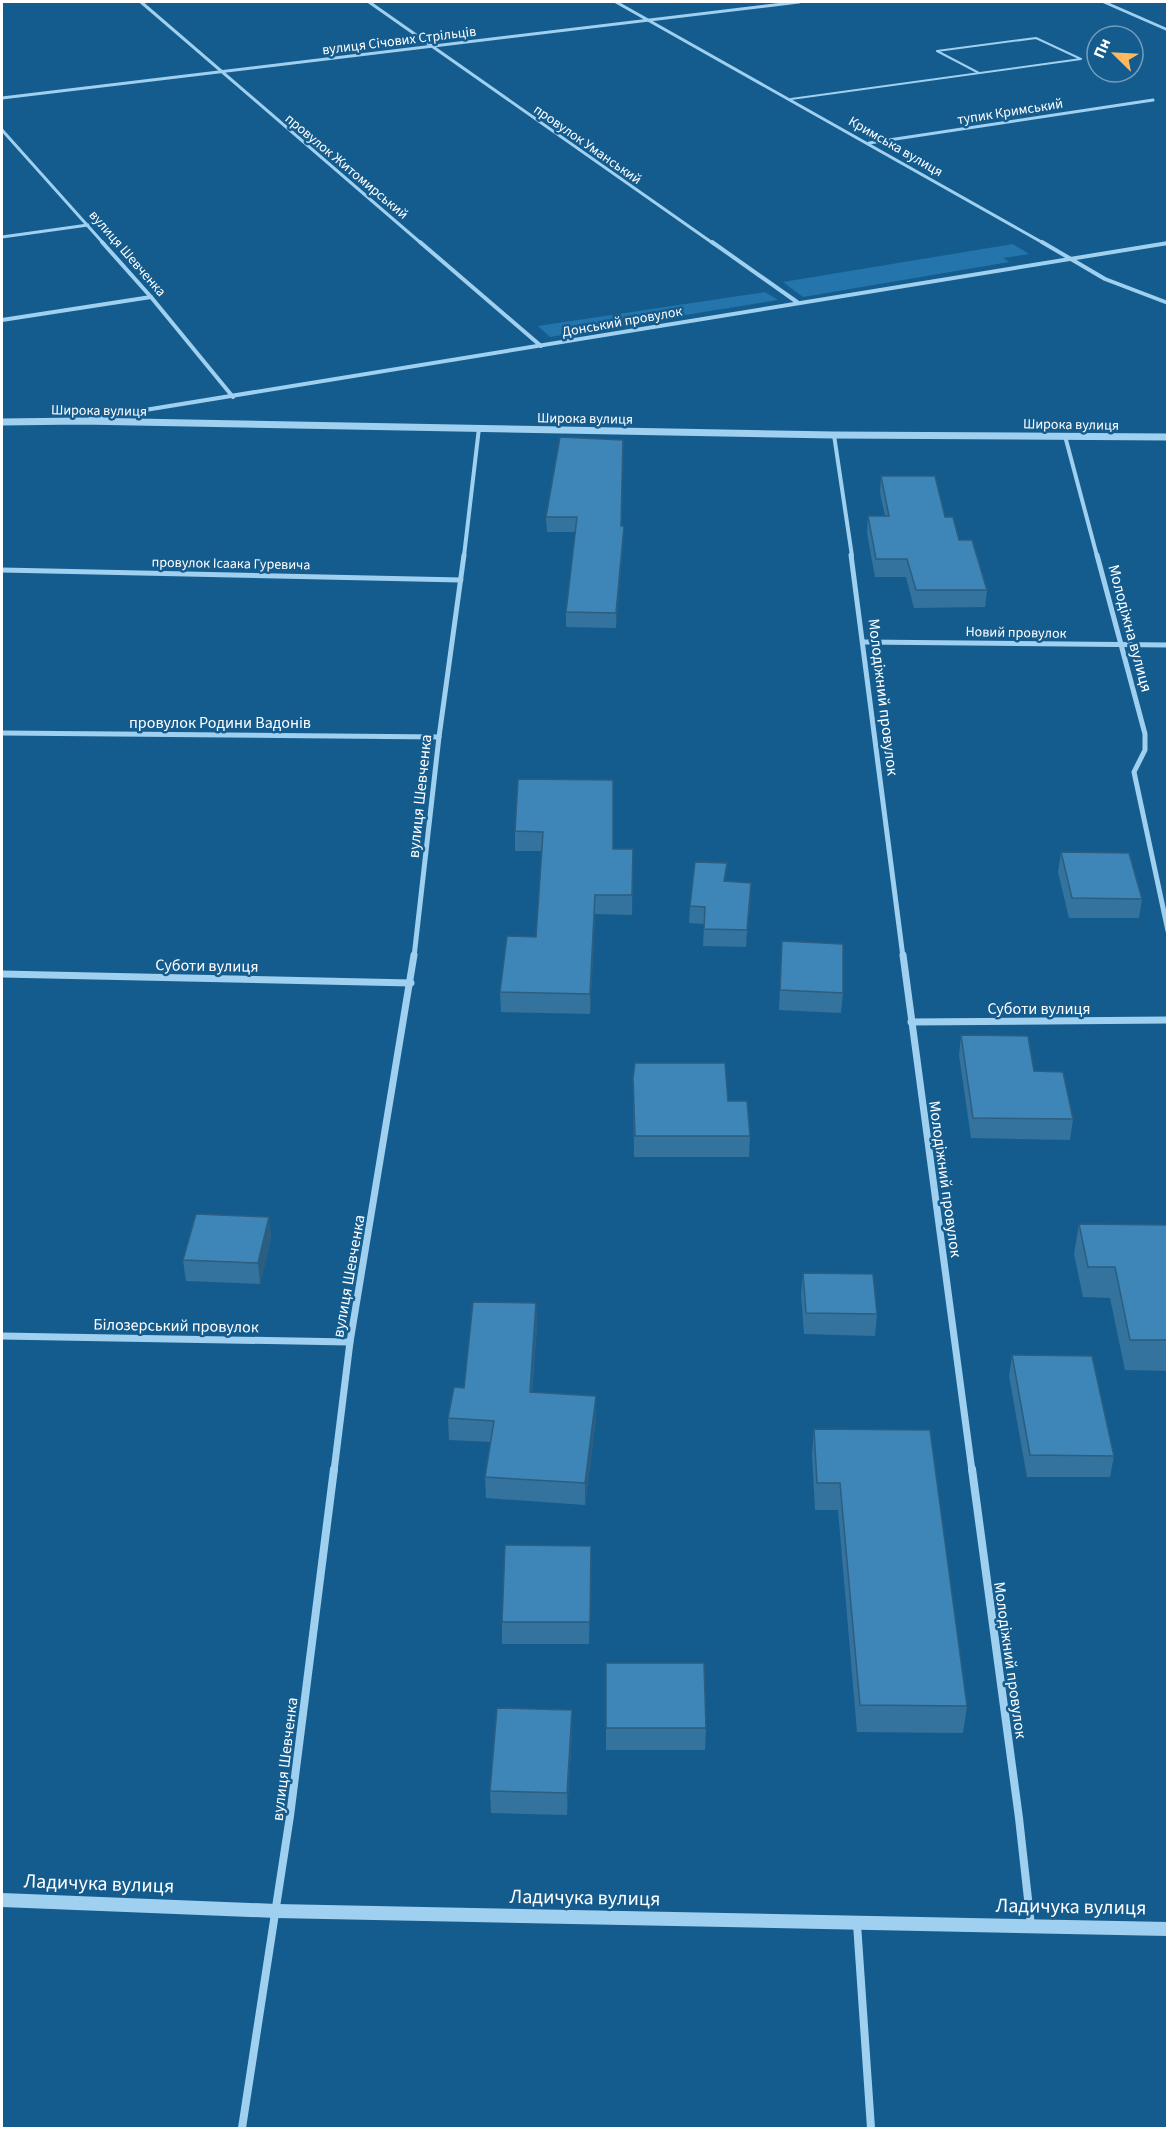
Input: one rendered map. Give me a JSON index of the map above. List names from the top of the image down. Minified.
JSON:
{"streets":{"street":["вулиця Січових Стрільців","тупик Кримський","провулок Уманський","Кримська вулиця","провулок Житомирський","вулиця Шевченка","Донський провулок","Широка вулиця","провулок Ісаака Гуревича","Молодіжна вулиця","Новий провулок","Молодіжний провулок","провулок Родини Вадонів","Суботи вулиця","Білозерський провулок","Ладичука вулиця"]},"crossings":[["вулиця Січових Стрільців","провулок Уманський"],["вулиця Січових Стрільців","Кримська вулиця"],["вулиця Січових Стрільців","провулок Житомирський"],["тупик Кримський","Кримська вулиця"],["провулок Уманський","Донський провулок"],["Кримська вулиця","Донський провулок"],["провулок Житомирський","Донський провулок"],["вулиця Шевченка","Донський провулок"],["вулиця Шевченка","Широка вулиця"],["вулиця Шевченка","провулок Ісаака Гуревича"],["вулиця Шевченка","провулок Родини Вадонів"],["вулиця Шевченка","Суботи вулиця"],["вулиця Шевченка","Білозерський провулок"],["вулиця Шевченка","Ладичука вулиця"],["Донський провулок","Широка вулиця"],["Широка вулиця","Молодіжна вулиця"],["Широка вулиця","Молодіжний провулок"],["Молодіжна вулиця","Новий провулок"],["Новий провулок","Молодіжний провулок"],["Молодіжний провулок","Суботи вулиця"],["Молодіжний провулок","Ладичука вулиця"]],"north":"top left"}
